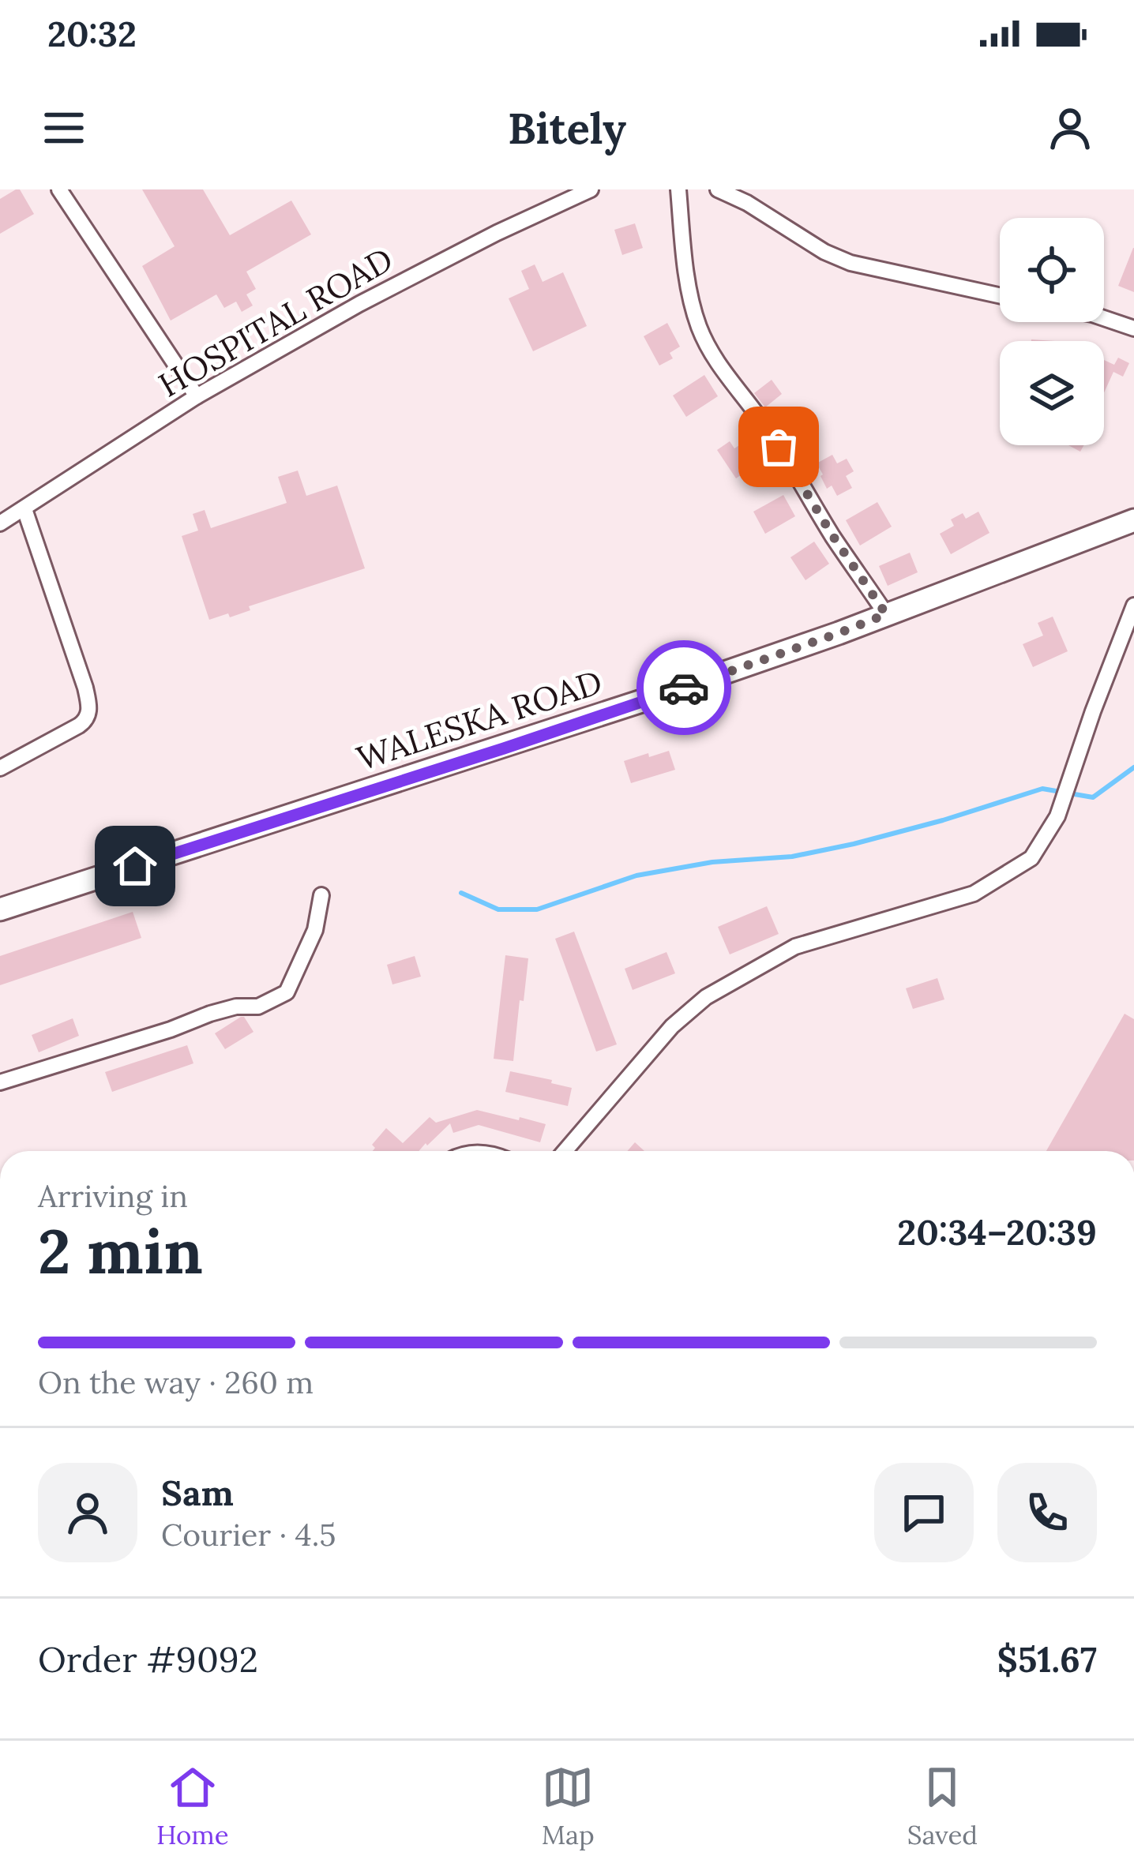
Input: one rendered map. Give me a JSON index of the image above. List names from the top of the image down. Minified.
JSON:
{"streets":{"main road":["WALESKA ROAD"],"street":["HOSPITAL ROAD"]},"page":{"status":"20:32","header":"Bitely","heading":["2 min","Arriving in","20:34–20:39"],"panel":["Sam","Courier · 4.5","Order #9092","$51.67"],"bar":"On the way · 260 m","tabs":["Home","Map","Saved"]}}
